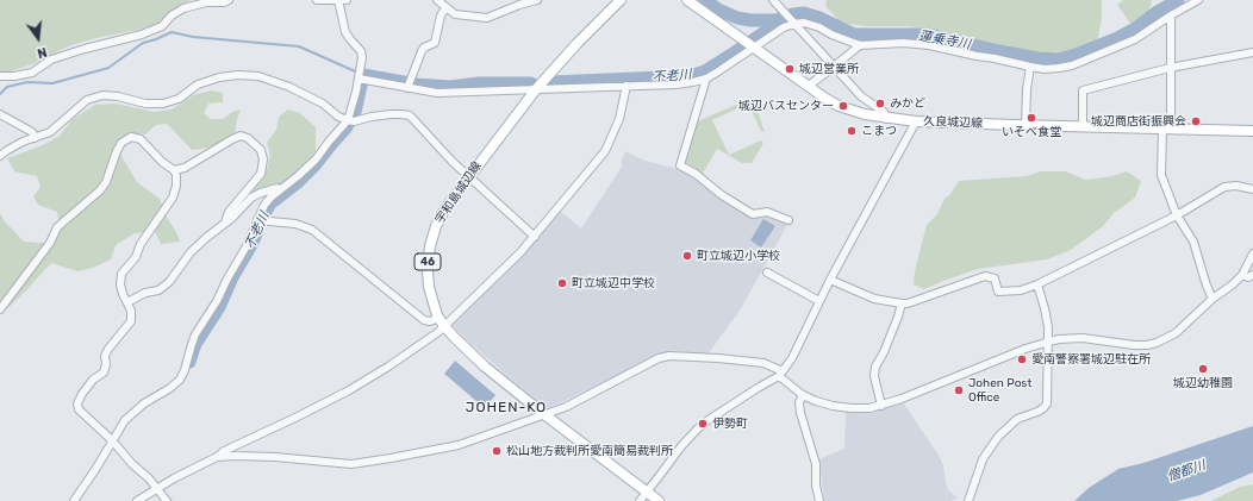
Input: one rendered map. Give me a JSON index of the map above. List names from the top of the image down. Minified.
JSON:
{"streets":{"main road":["久良城辺線","宇和島城辺線","46"]},"districts":["JOHEN-KO"],"water":["蓮乗寺川","不老川","僧都川"],"places":["城辺営業所","みかど","城辺バスセンター","いそべ食堂","城辺商店街振興会","こまつ","町立城辺小学校","町立城辺中学校","愛南警察署城辺駐在所","城辺幼稚園","Johen Post Office","伊勢町","松山地方裁判所愛南簡易裁判所"],"north":"bottom"}
